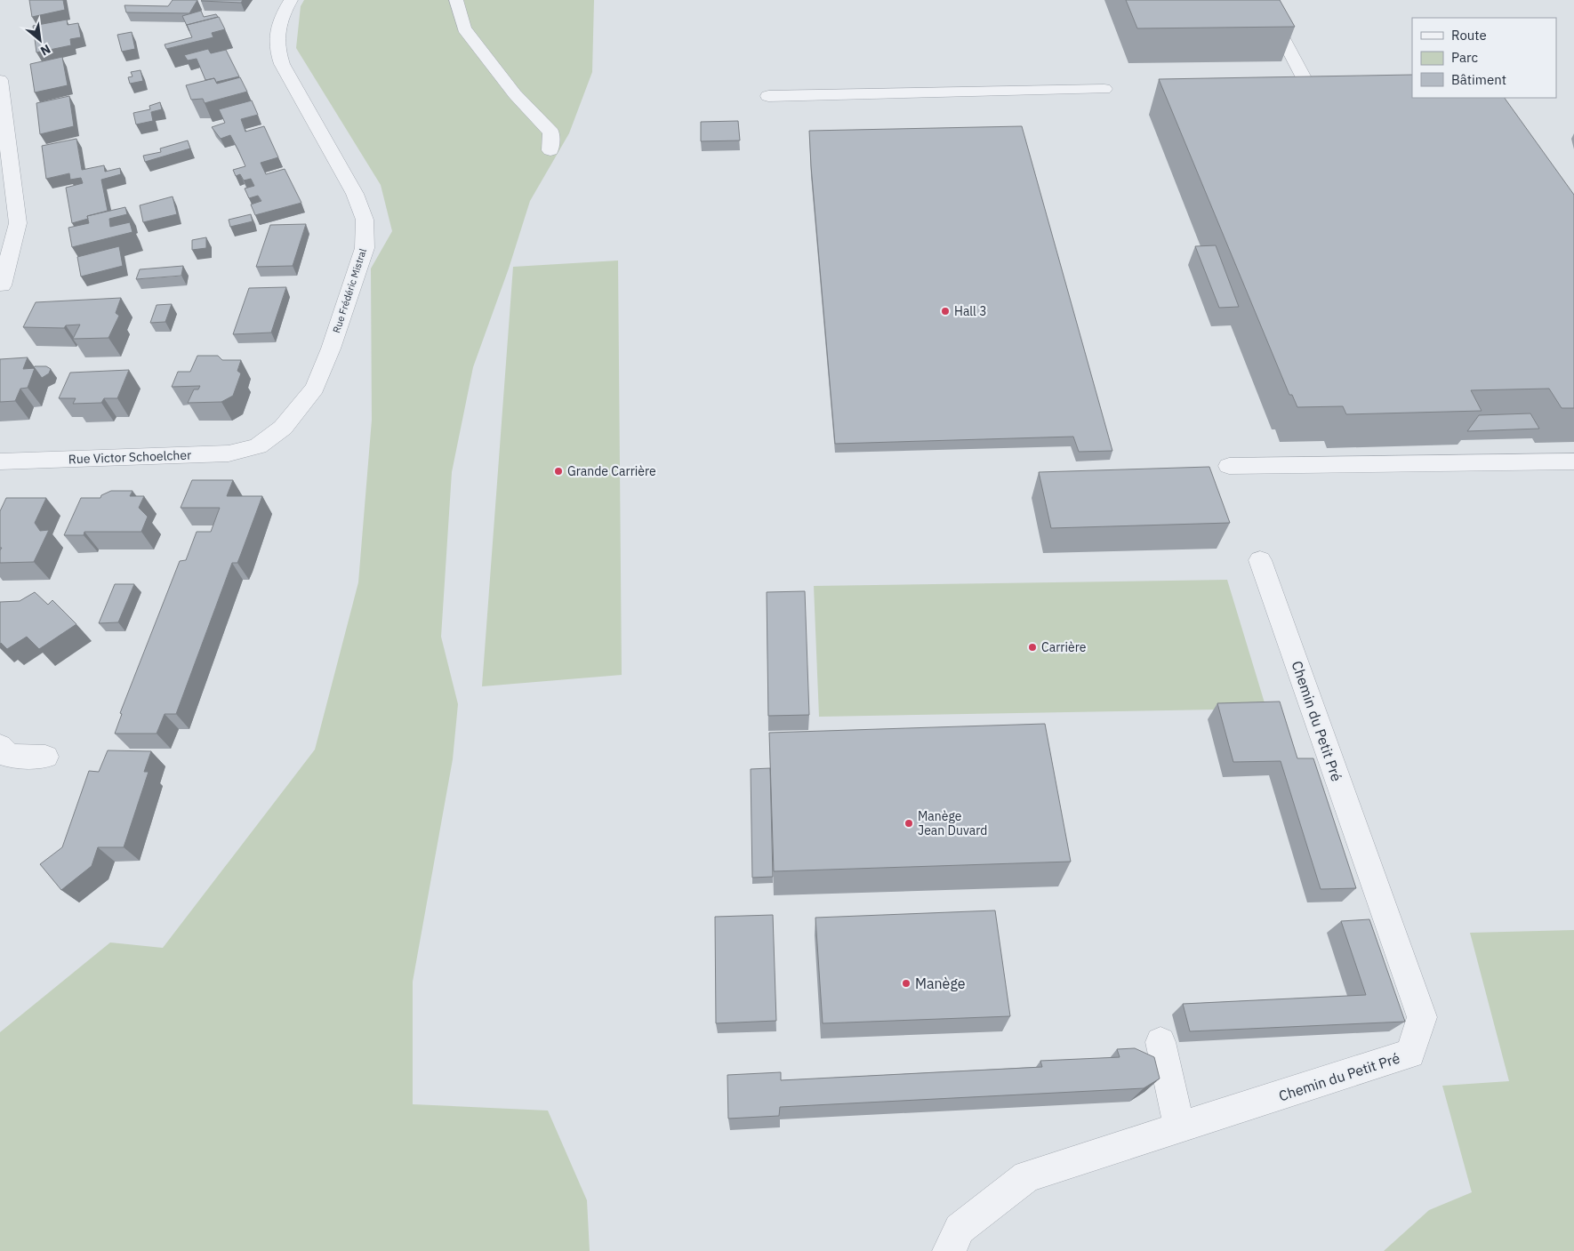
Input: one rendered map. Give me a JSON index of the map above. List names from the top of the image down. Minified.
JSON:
{"streets":{"street":["Rue Frédéric Mistral","Rue Victor Schoelcher","Chemin du Petit Pré"]},"crossings":[["Rue Frédéric Mistral","Rue Victor Schoelcher"]],"places":["Hall 3","Grande Carrière","Carrière","Manège Jean Duvard","Manège"],"legend":["Route","Parc","Bâtiment"],"north":"bottom right"}
